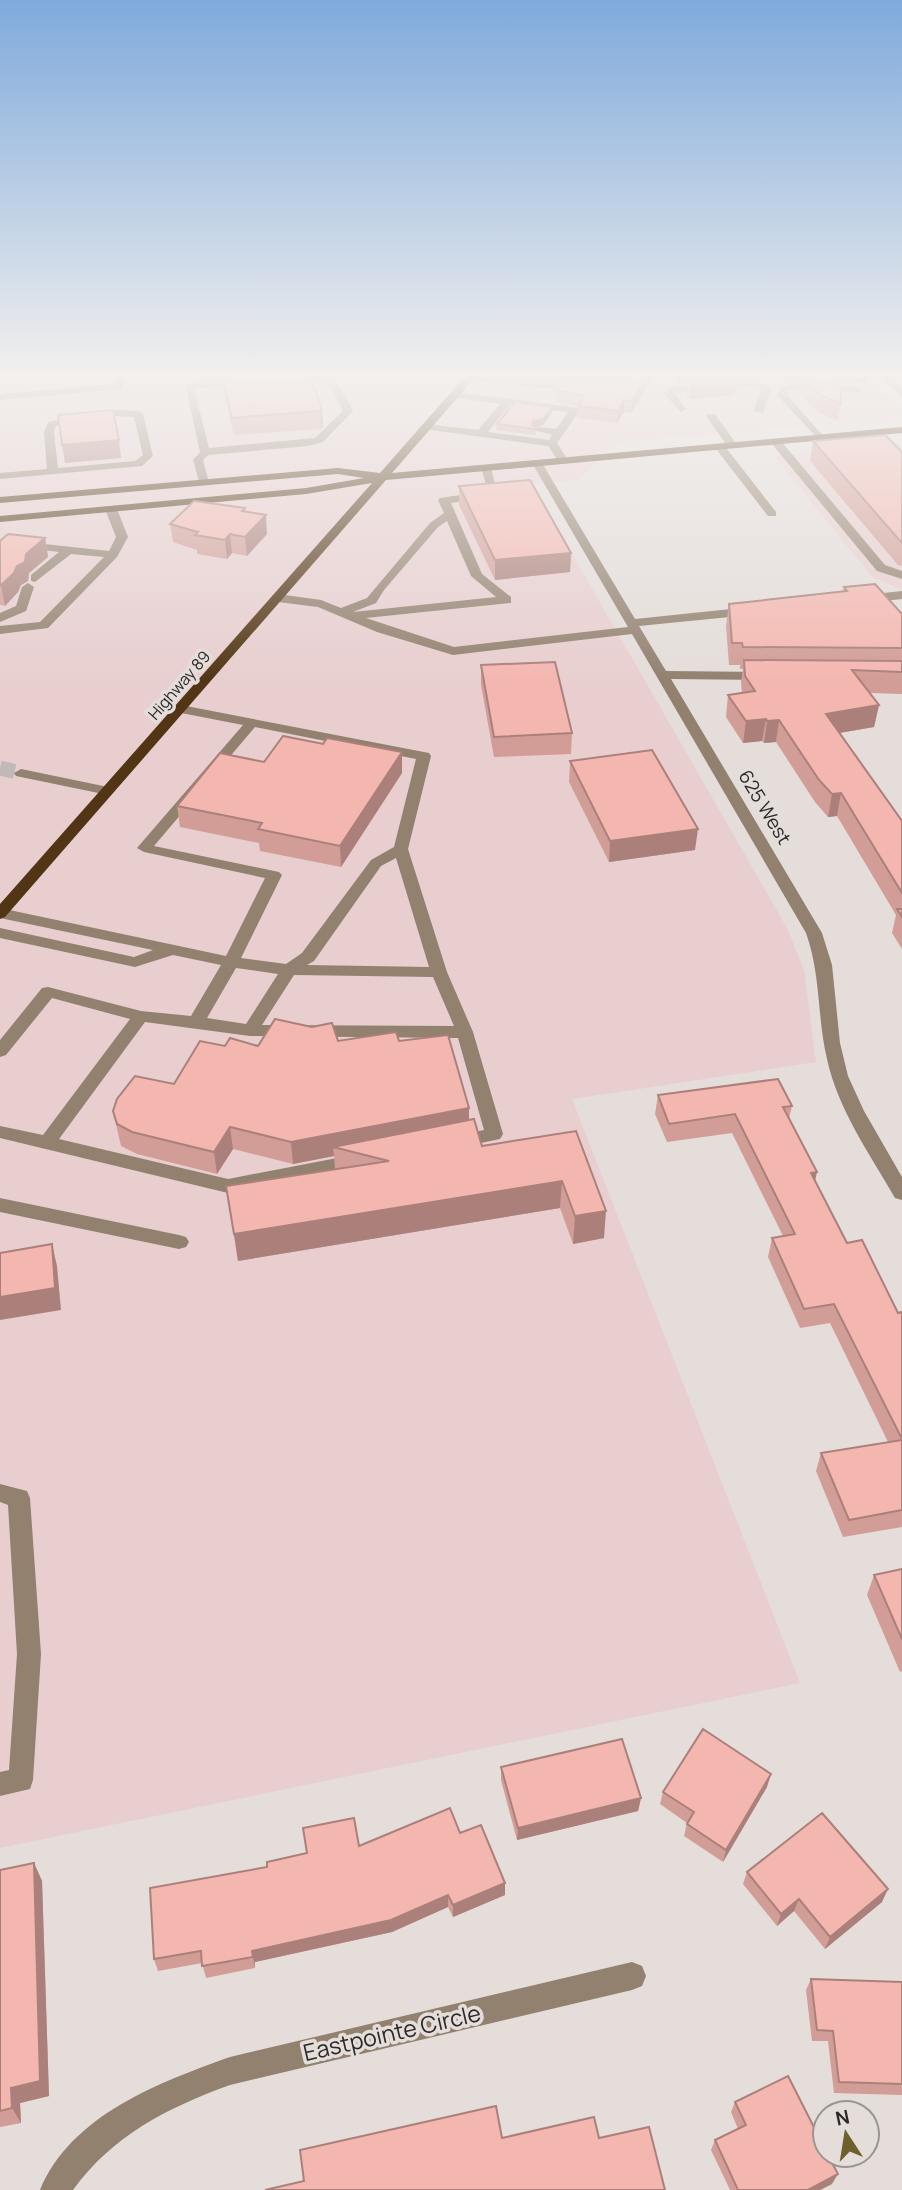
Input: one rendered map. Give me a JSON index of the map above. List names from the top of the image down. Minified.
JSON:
{"streets":{"main road":["Highway 89"],"street":["625 West","Eastpointe Circle"]},"north":"top"}
